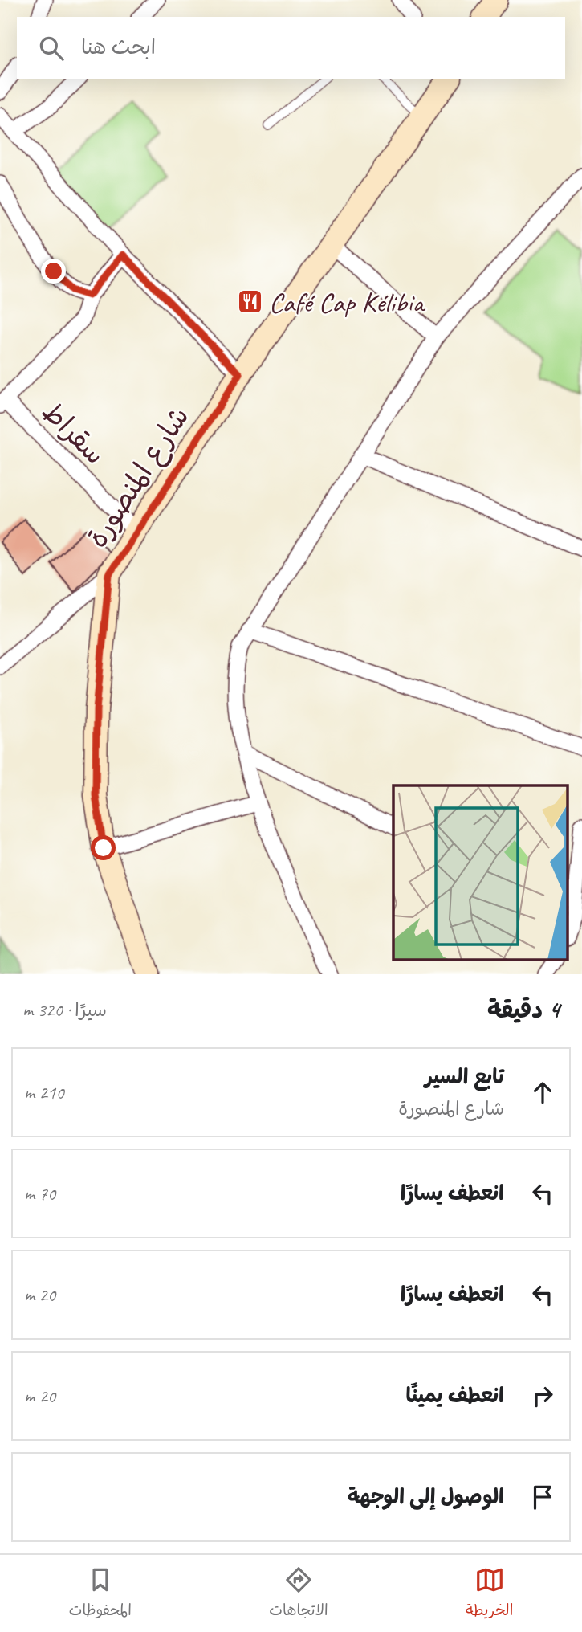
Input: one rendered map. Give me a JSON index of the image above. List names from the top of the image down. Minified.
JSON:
{"streets":{"street":["سقراط","شارع المنصورة"]},"crossings":[["سقراط","شارع المنصورة"]],"places":{"restaurant":["Café Cap Kélibia"]},"page":{"search":"ابحث هنا","heading":["4 دقيقة","سيرًا · 320 m"],"list":[["تابع السير","شارع المنصورة","210 m"],["انعطف يسارًا","70 m"],["انعطف يسارًا","20 m"],["انعطف يمينًا","20 m"],"الوصول إلى الوجهة"],"nav":["الخريطة","الاتجاهات","المحفوظات"]}}
